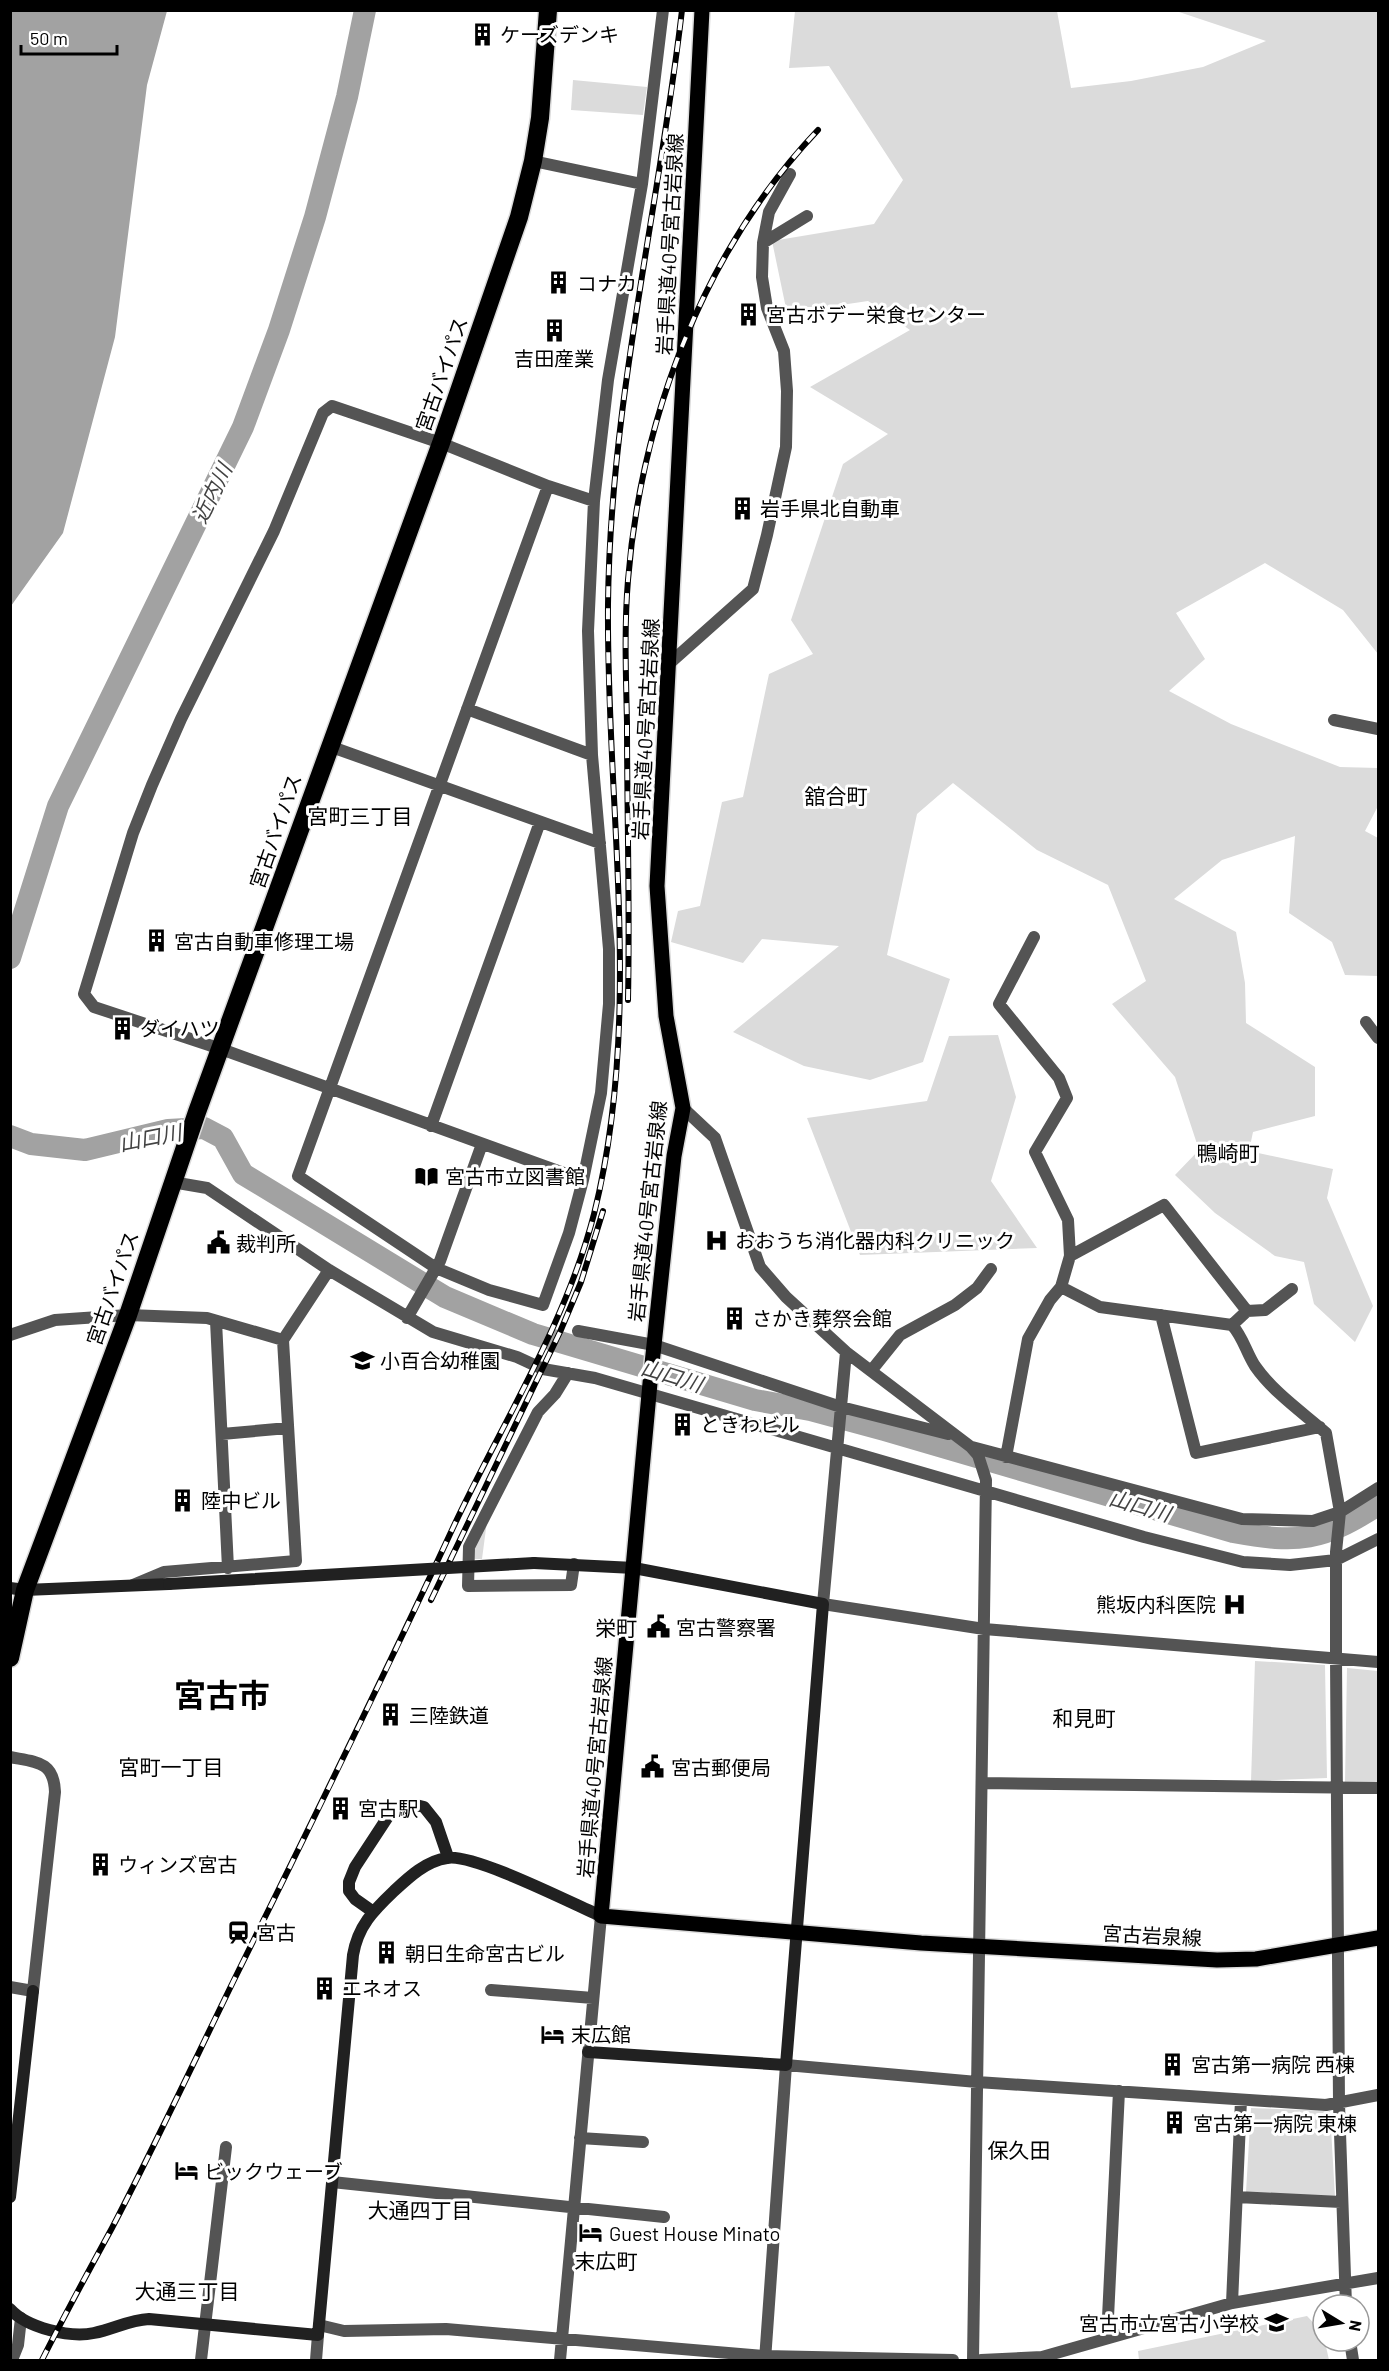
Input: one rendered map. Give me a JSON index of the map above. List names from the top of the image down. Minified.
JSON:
{"streets":{"highway":["宮古バイパス"],"main road":["岩手県道40号宮古岩泉線","宮古岩泉線"]},"districts":["舘合町","宮町三丁目","鴨崎町","栄町","宮古市","和見町","宮町一丁目","保久田","大通四丁目","末広町","大通三丁目"],"water":["近内川","山口川"],"places":{"building":["ケーズデンキ","コナカ","宮古ボデー栄食センター","吉田産業","岩手県北自動車","宮古自動車修理工場","ダイハツ","さかき葬祭会館","ときわビル","陸中ビル","三陸鉄道","宮古駅","ウィンズ宮古","朝日生命宮古ビル","エネオス","宮古第一病院 西棟","宮古第一病院 東棟"],"library":["宮古市立図書館"],"hospital":["おおうち消化器内科クリニック","熊坂内科医院"],"public building":["裁判所","宮古警察署","宮古郵便局"],"school or university":["小百合幼稚園","宮古市立宮古小学校"],"station":["宮古"],"hotel":["末広館","ビックウェーブ","Guest House Minato"]},"scale_bar":"50 m","north":"right"}
